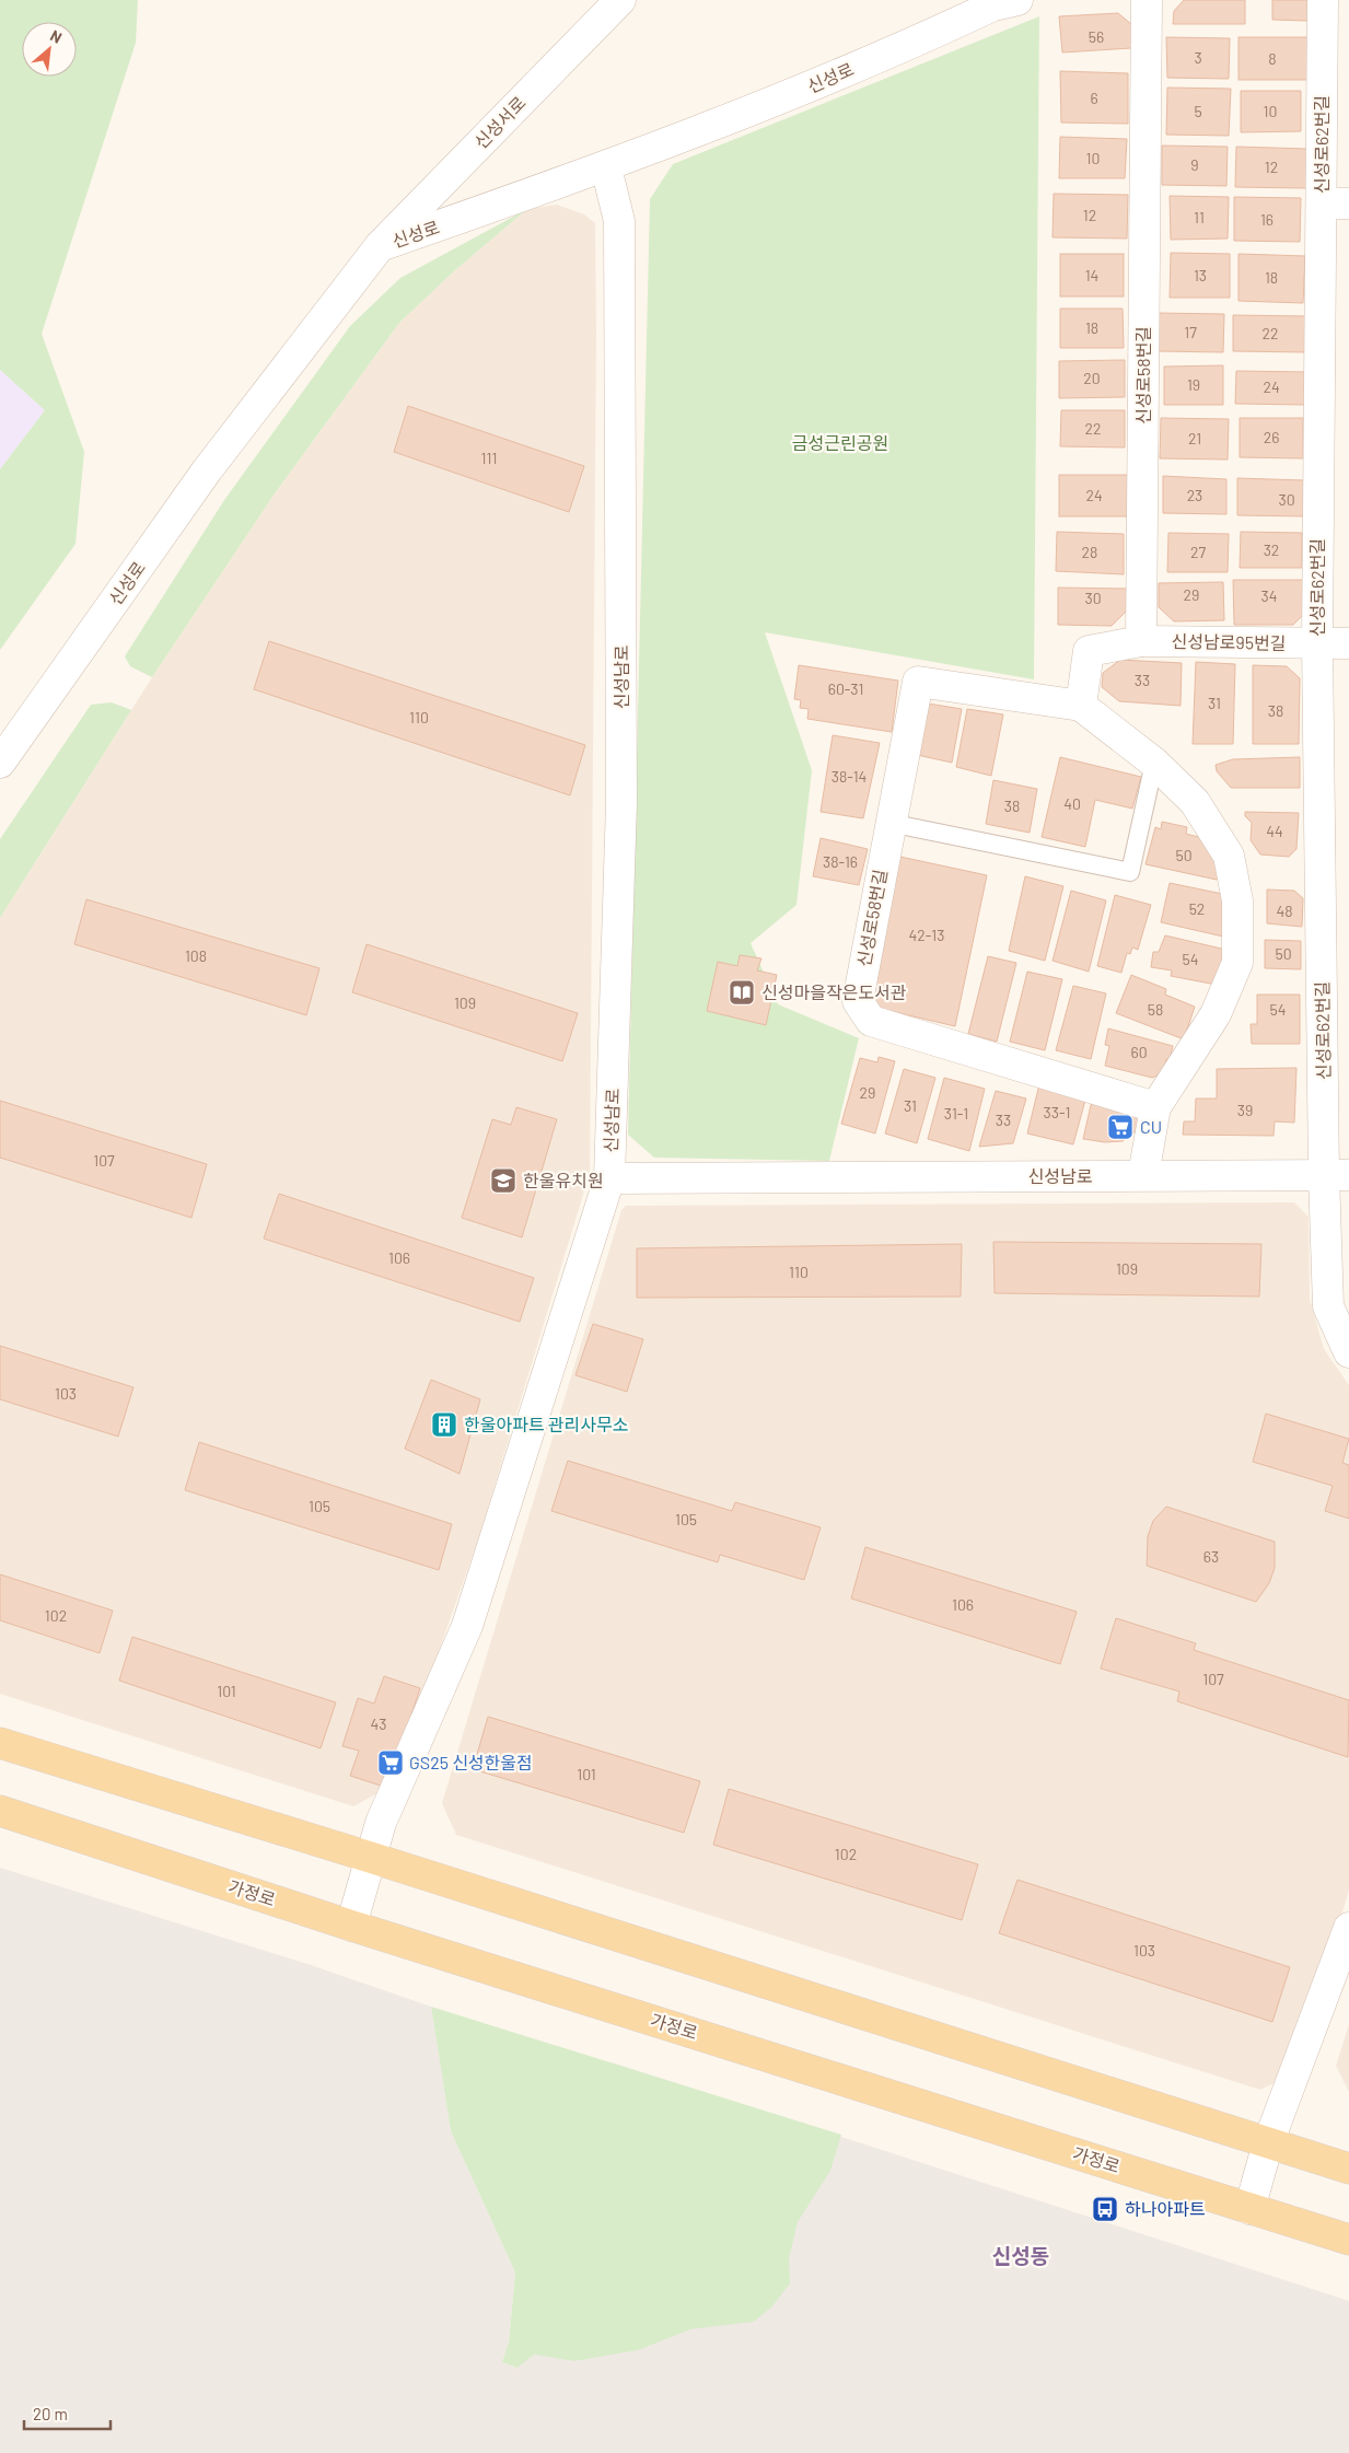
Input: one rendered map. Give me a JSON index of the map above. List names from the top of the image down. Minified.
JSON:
{"streets":{"main road":["가정로"],"street":["신성로","신성서로","신성로62번길","신성로58번길","신성남로95번길","신성남로"]},"crossings":[["신성로","신성서로"],["신성로","신성남로"],["신성로62번길","신성남로95번길"],["신성로62번길","신성남로"],["신성로58번길","신성남로95번길"],["신성로58번길","신성남로"]],"districts":["신성동"],"parks":["금성근린공원"],"places":{"library":["신성마을작은도서관"],"supermarket":["CU","GS25 신성한울점"],"school or university":["한울유치원"],"building":["한울아파트 관리사무소"],"bus stop":["하나아파트"]},"house_numbers":["56","3","8","6","5","10","10","9","12","12","11","16","14","13","18","18","17","22","20","19","24","22","26","21","111","24","23","30","32","28","27","29","34","30","33","60-31","31","38","110","38-14","40","38","44","50","38-16","52","48","42-13","50","108","54","109","58","54","60","29","31","39","33-1","31-1","33","107","106","109","110","103","105","105","63","106","102","107","101","43","101","102","103"],"scale_bar":"20 m","north":"top right"}
